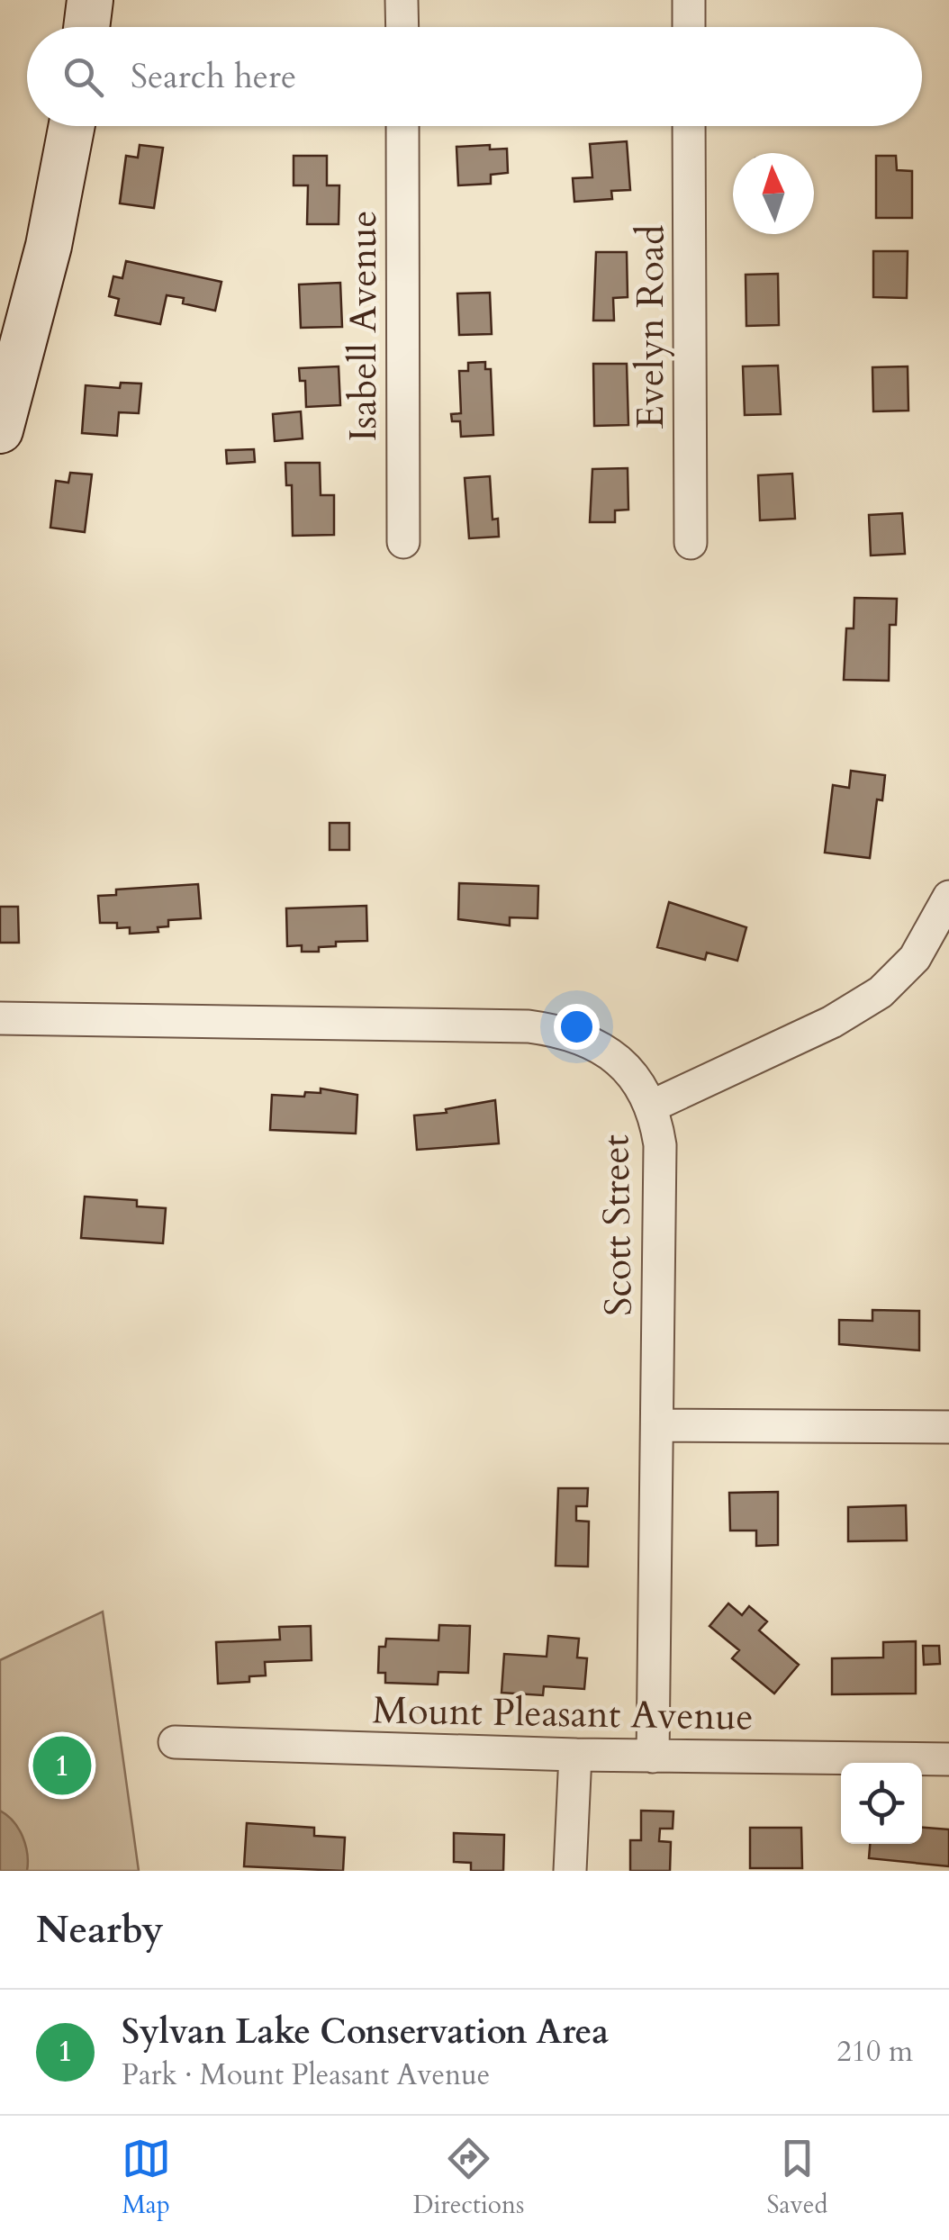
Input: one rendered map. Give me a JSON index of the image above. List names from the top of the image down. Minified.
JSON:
{"streets":{"street":["Isabell Avenue","Evelyn Road","Scott Street","Mount Pleasant Avenue"]},"crossings":[["Scott Street","Mount Pleasant Avenue"]],"north":"top","page":{"search":"Search here","pins":"1","heading":"Nearby","list":[{"mark":"1","name":"Sylvan Lake Conservation Area","note":"Park · Mount Pleasant Avenue","value":"210 m"}],"nav":["Map","Directions","Saved"]}}
